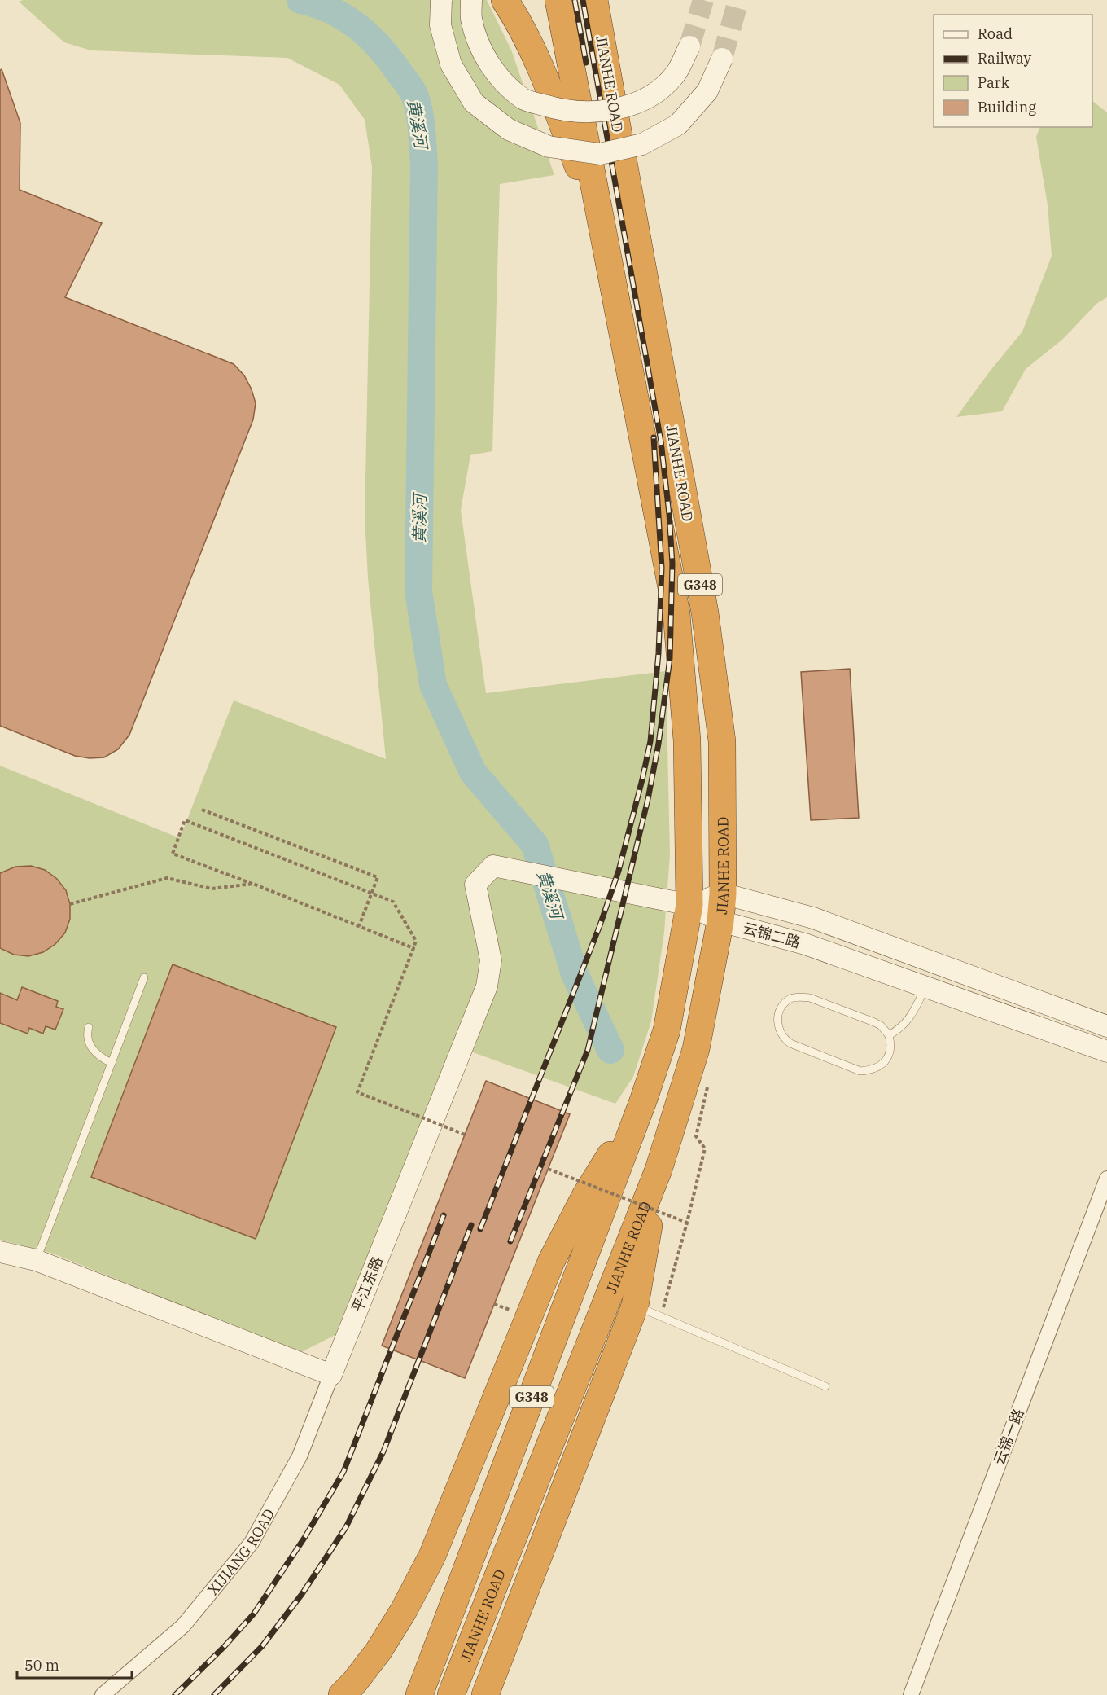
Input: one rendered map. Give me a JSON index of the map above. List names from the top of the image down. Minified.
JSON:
{"streets":{"highway":["JIANHE ROAD","G348"],"main road":["云锦二路","平江东路"],"street":["云锦一路","XIJIANG ROAD"]},"crossings":[["JIANHE ROAD","云锦二路"],["JIANHE ROAD","平江东路"],["云锦二路","平江东路"],["平江东路","XIJIANG ROAD"]],"water":["黄溪河"],"legend":["Road","Railway","Park","Building"],"scale_bar":"50 m"}
